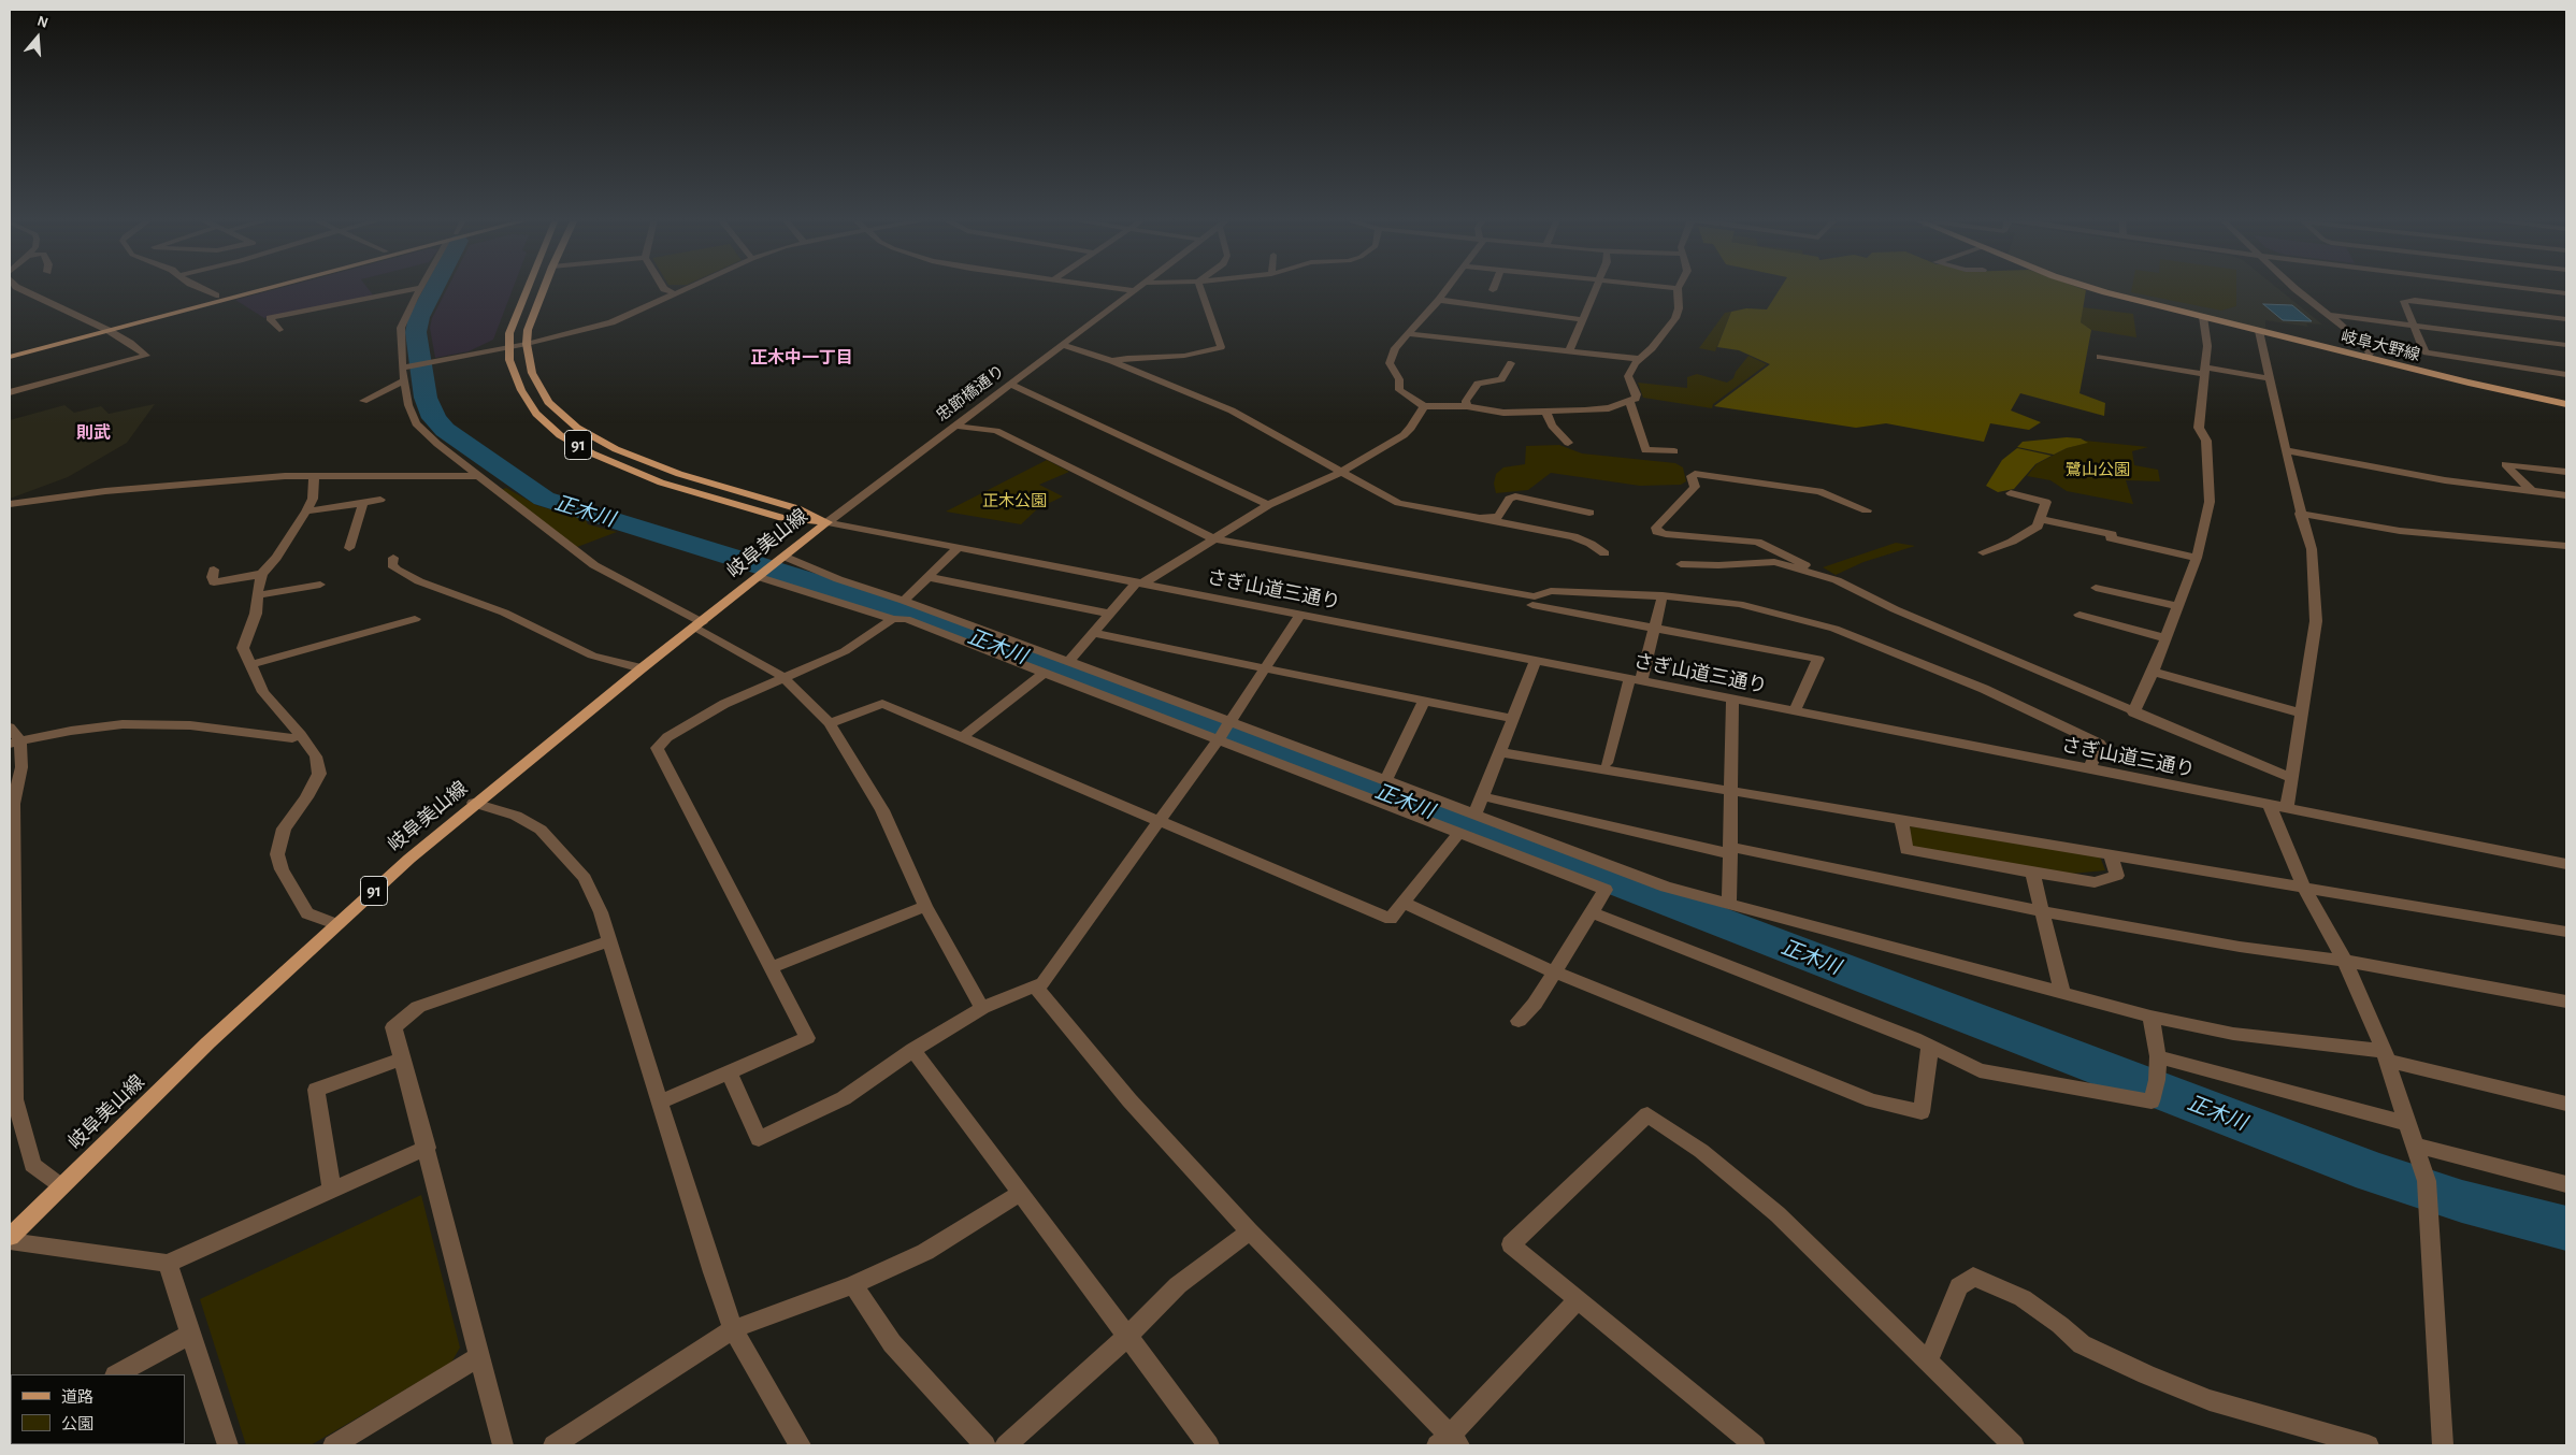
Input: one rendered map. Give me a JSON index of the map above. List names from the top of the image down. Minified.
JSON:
{"streets":{"main road":["岐阜大野線","91","岐阜美山線"],"street":["忠節橋通り","さぎ山道三通り"]},"crossings":[["忠節橋通り","岐阜美山線"],["忠節橋通り","さぎ山道三通り"],["岐阜美山線","さぎ山道三通り"]],"districts":["正木中一丁目","則武"],"water":["正木川"],"parks":["鷺山公園","正木公園"],"legend":["道路","公園"],"north":"top"}
